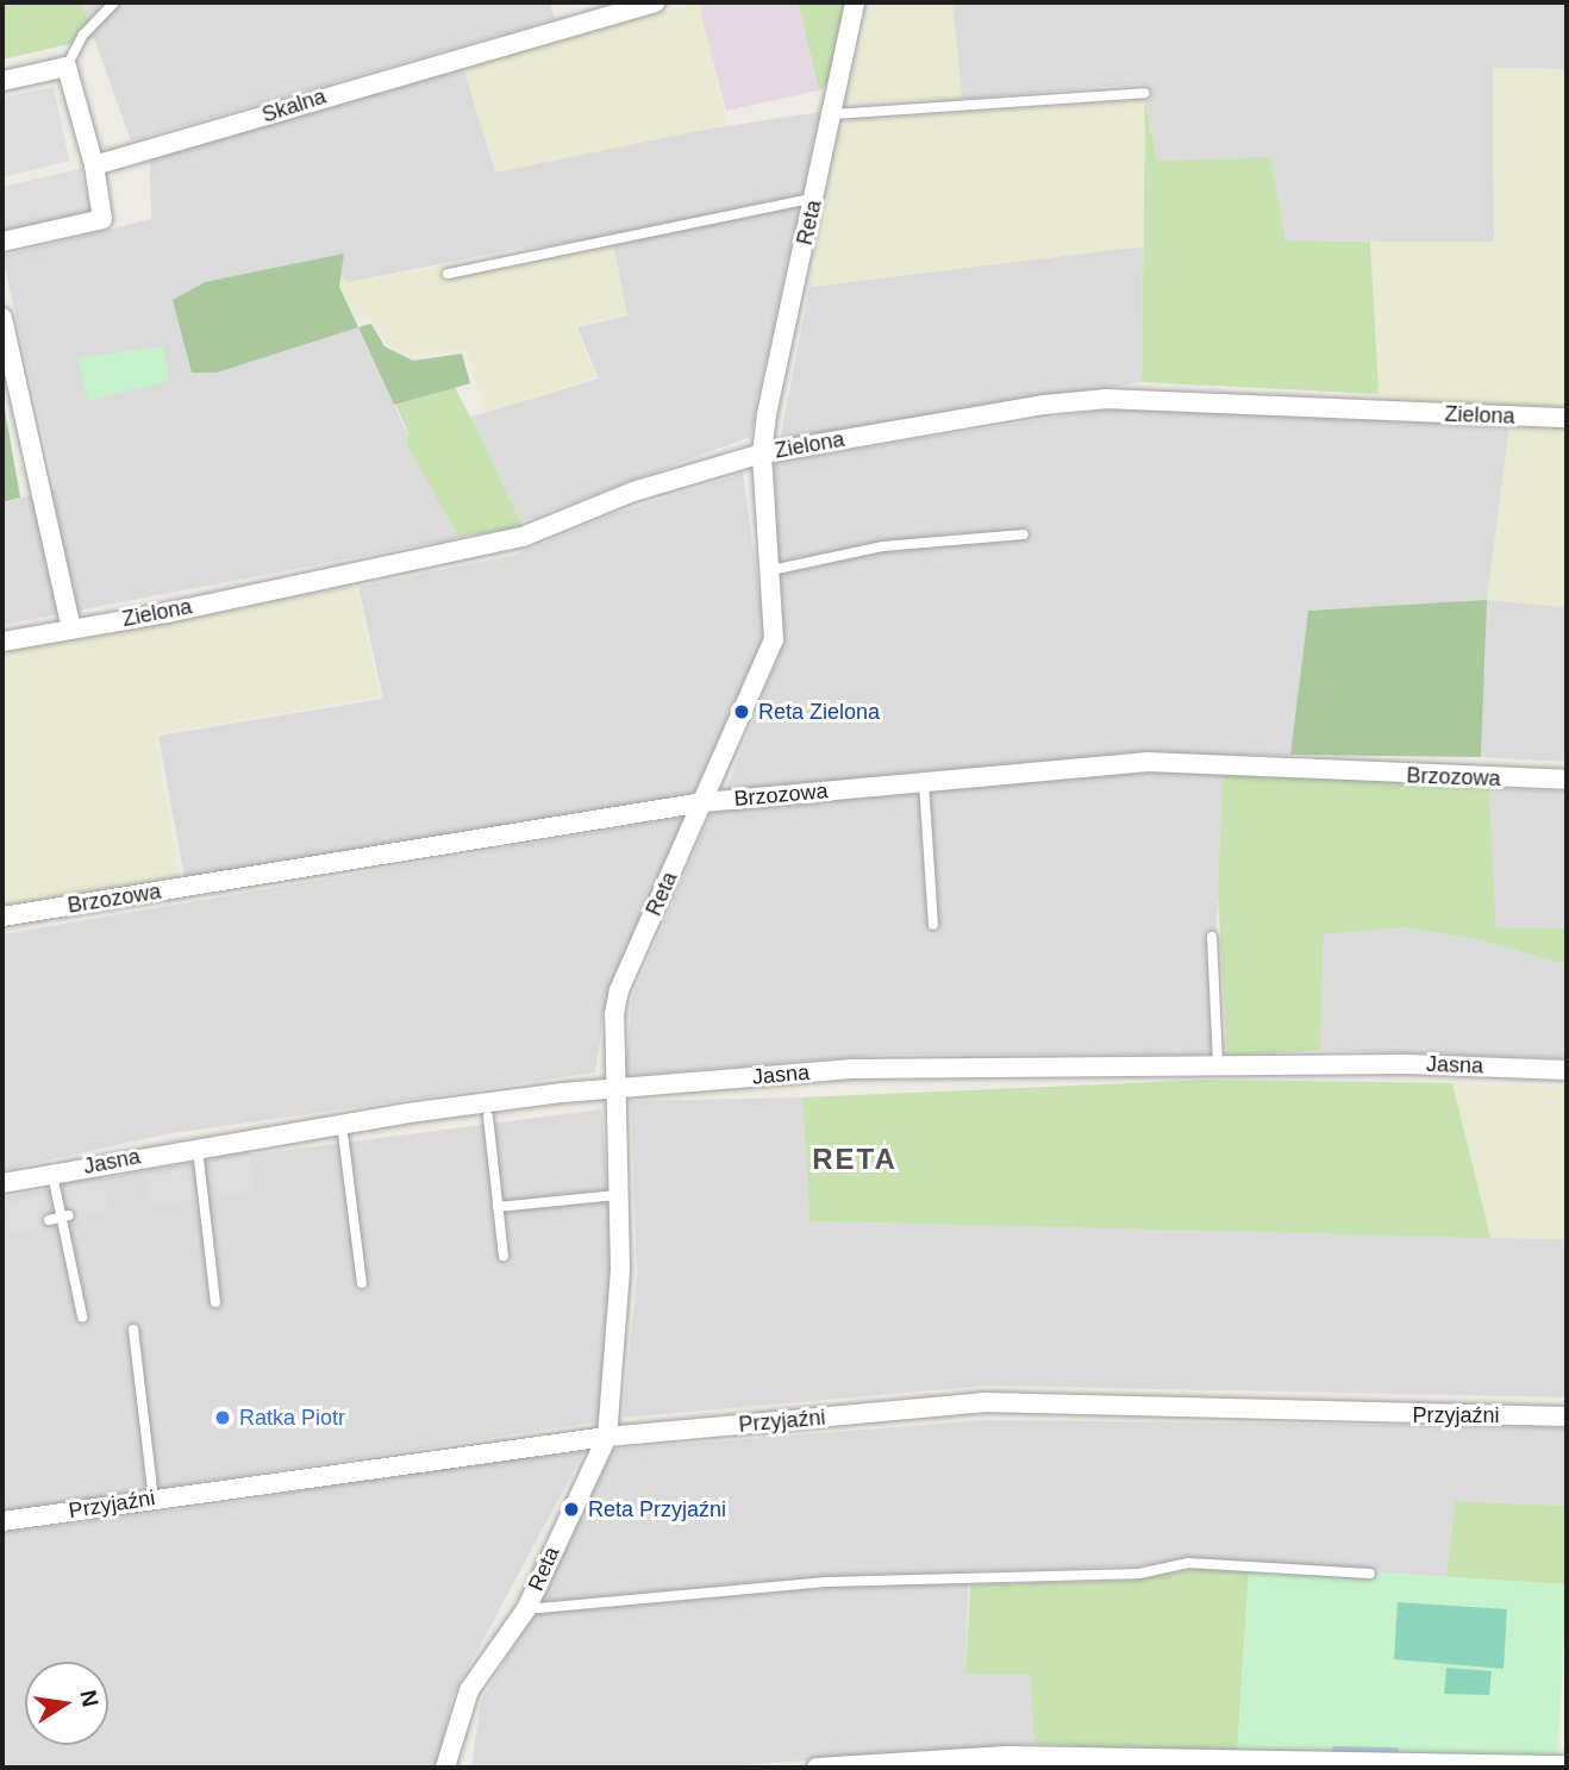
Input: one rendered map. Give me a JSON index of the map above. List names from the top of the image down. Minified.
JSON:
{"streets":{"street":["Skalna","Reta","Zielona","Brzozowa","Jasna","Przyjaźni"]},"crossings":[["Reta","Zielona"],["Reta","Brzozowa"],["Reta","Jasna"],["Reta","Przyjaźni"]],"districts":["RETA"],"places":["Reta Zielona","Ratka Piotr","Reta Przyjaźni"],"north":"right"}
